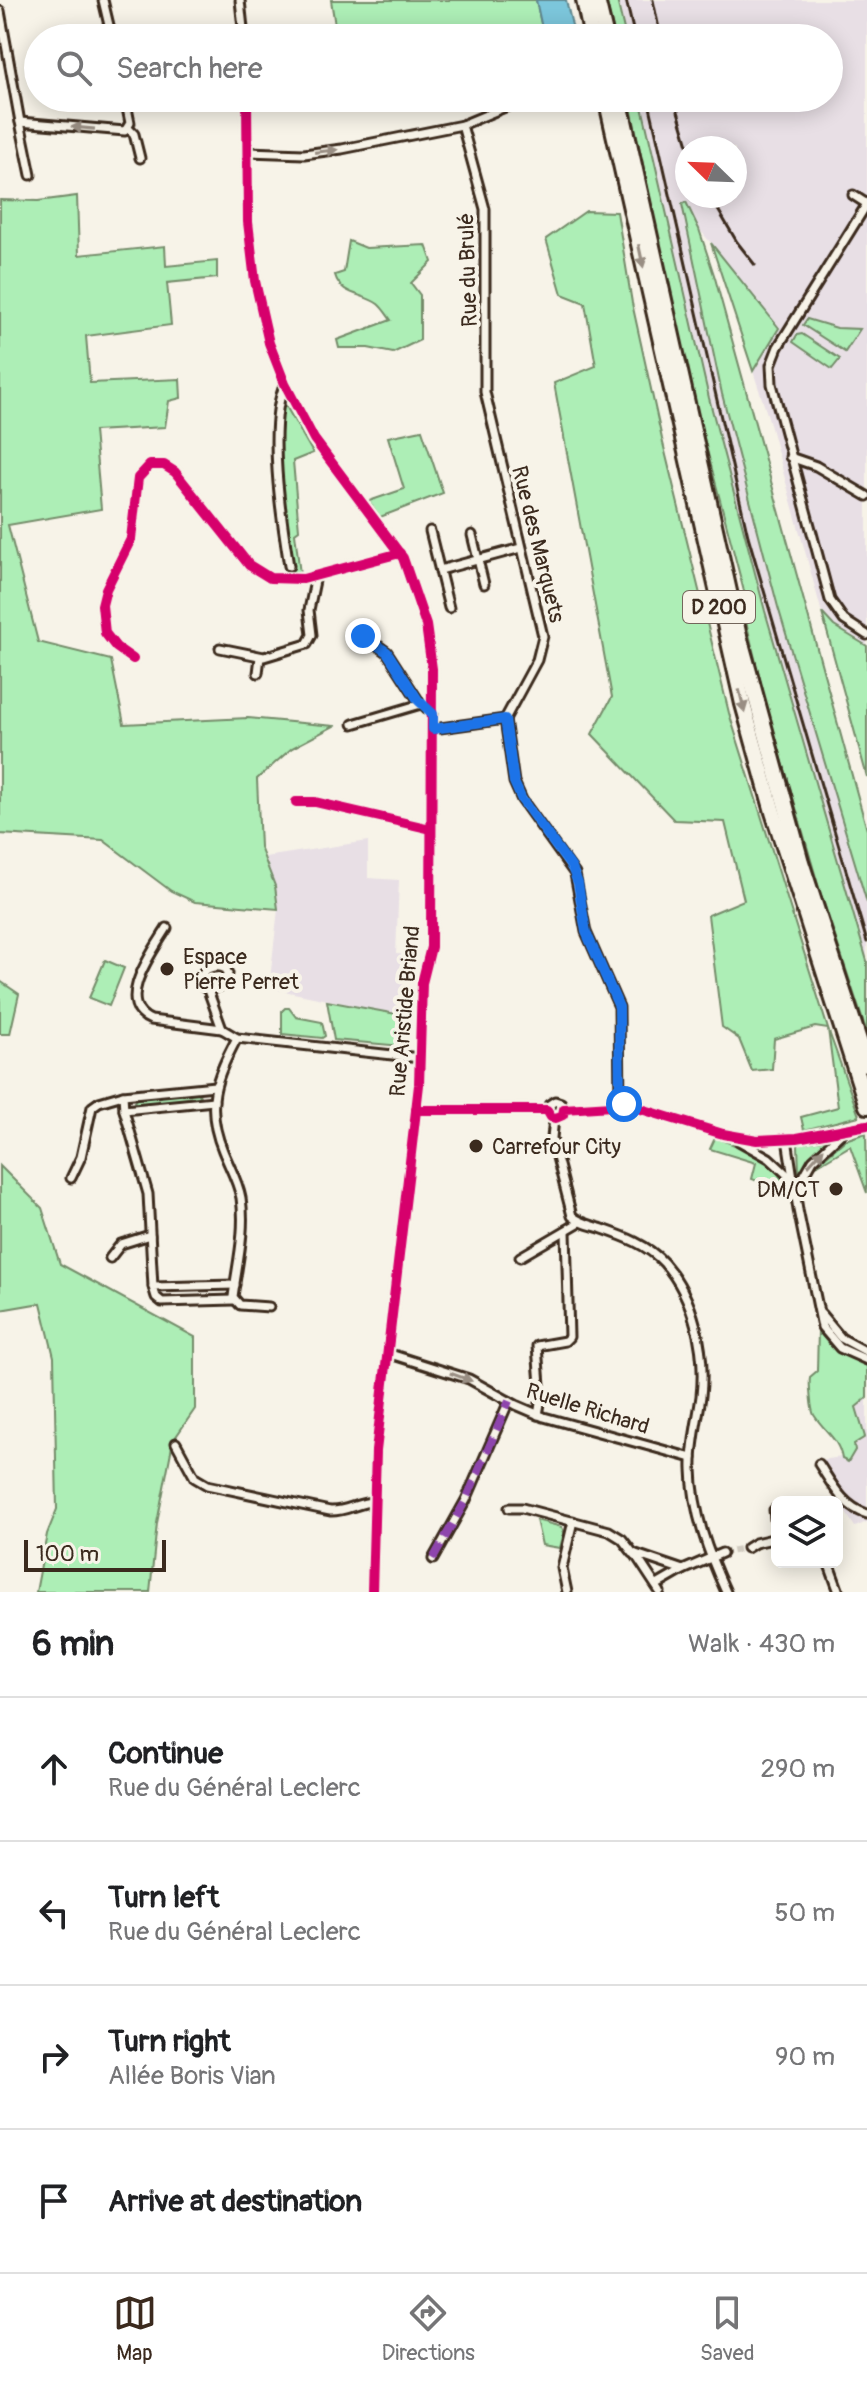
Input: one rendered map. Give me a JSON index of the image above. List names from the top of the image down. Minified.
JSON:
{"streets":{"highway":["D 200"],"street":["Rue du Brulé","Rue des Marquets","Rue Aristide Briand","Ruelle Richard"]},"crossings":[["Rue du Brulé","Rue des Marquets"],["Rue Aristide Briand","Ruelle Richard"]],"one_way":["Ruelle Richard"],"places":["Espace Pierre Perret","Carrefour City","DM/CT"],"scale_bar":"100 m","north":"top left","page":{"search":"Search here","scale":"100 m","heading":["6 min","Walk · 430 m"],"list":[["Continue","Rue du Général Leclerc","290 m"],["Turn left","Rue du Général Leclerc","50 m"],["Turn right","Allée Boris Vian","90 m"],"Arrive at destination"],"nav":["Map","Directions","Saved"]}}
